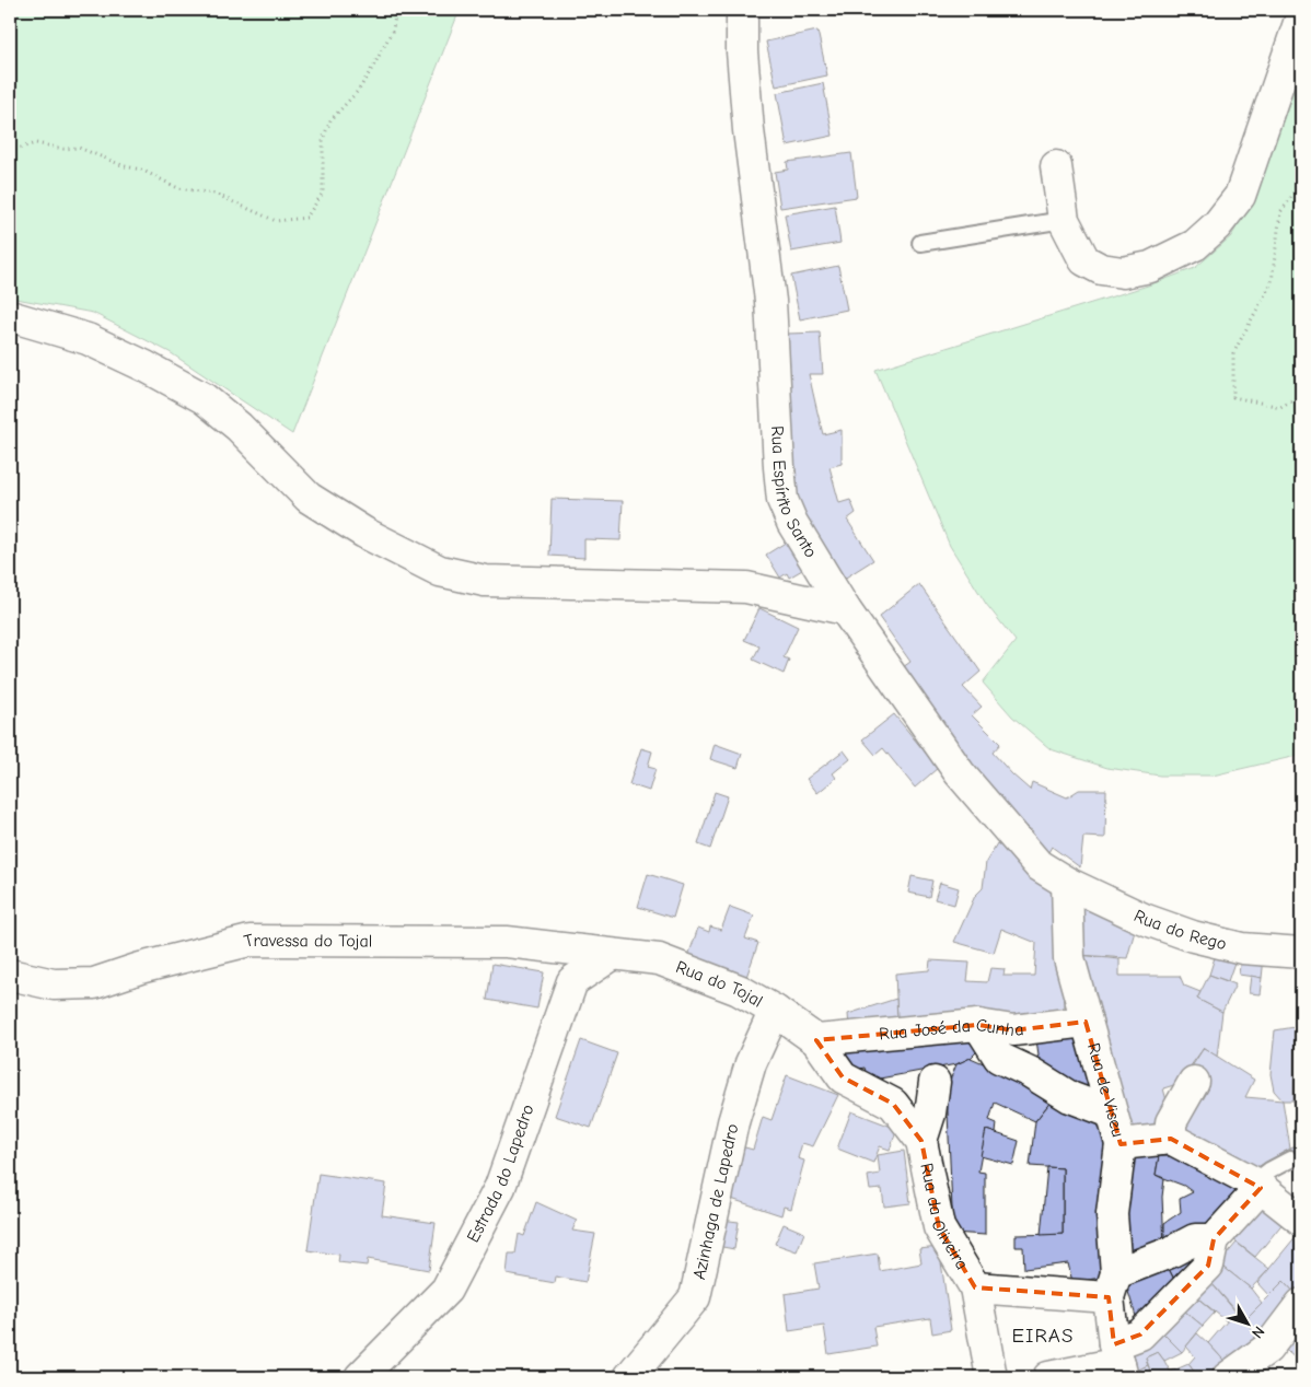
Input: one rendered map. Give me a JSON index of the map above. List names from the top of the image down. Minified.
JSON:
{"streets":{"street":["Rua Espírito Santo","Rua do Rego","Travessa do Tojal","Rua do Tojal","Rua José da Cunha","Rua de Viseu","Estrada do Lapedro","Azinhaga de Lapedro","Rua da Oliveira"]},"crossings":[["Rua Espírito Santo","Rua do Rego"],["Rua Espírito Santo","Rua de Viseu"],["Rua do Rego","Rua de Viseu"],["Travessa do Tojal","Rua do Tojal"],["Travessa do Tojal","Estrada do Lapedro"],["Rua do Tojal","Rua José da Cunha"],["Rua do Tojal","Estrada do Lapedro"],["Rua do Tojal","Azinhaga de Lapedro"],["Rua do Tojal","Rua da Oliveira"],["Rua José da Cunha","Rua de Viseu"],["Rua José da Cunha","Rua da Oliveira"]],"districts":["EIRAS"],"north":"bottom right"}
